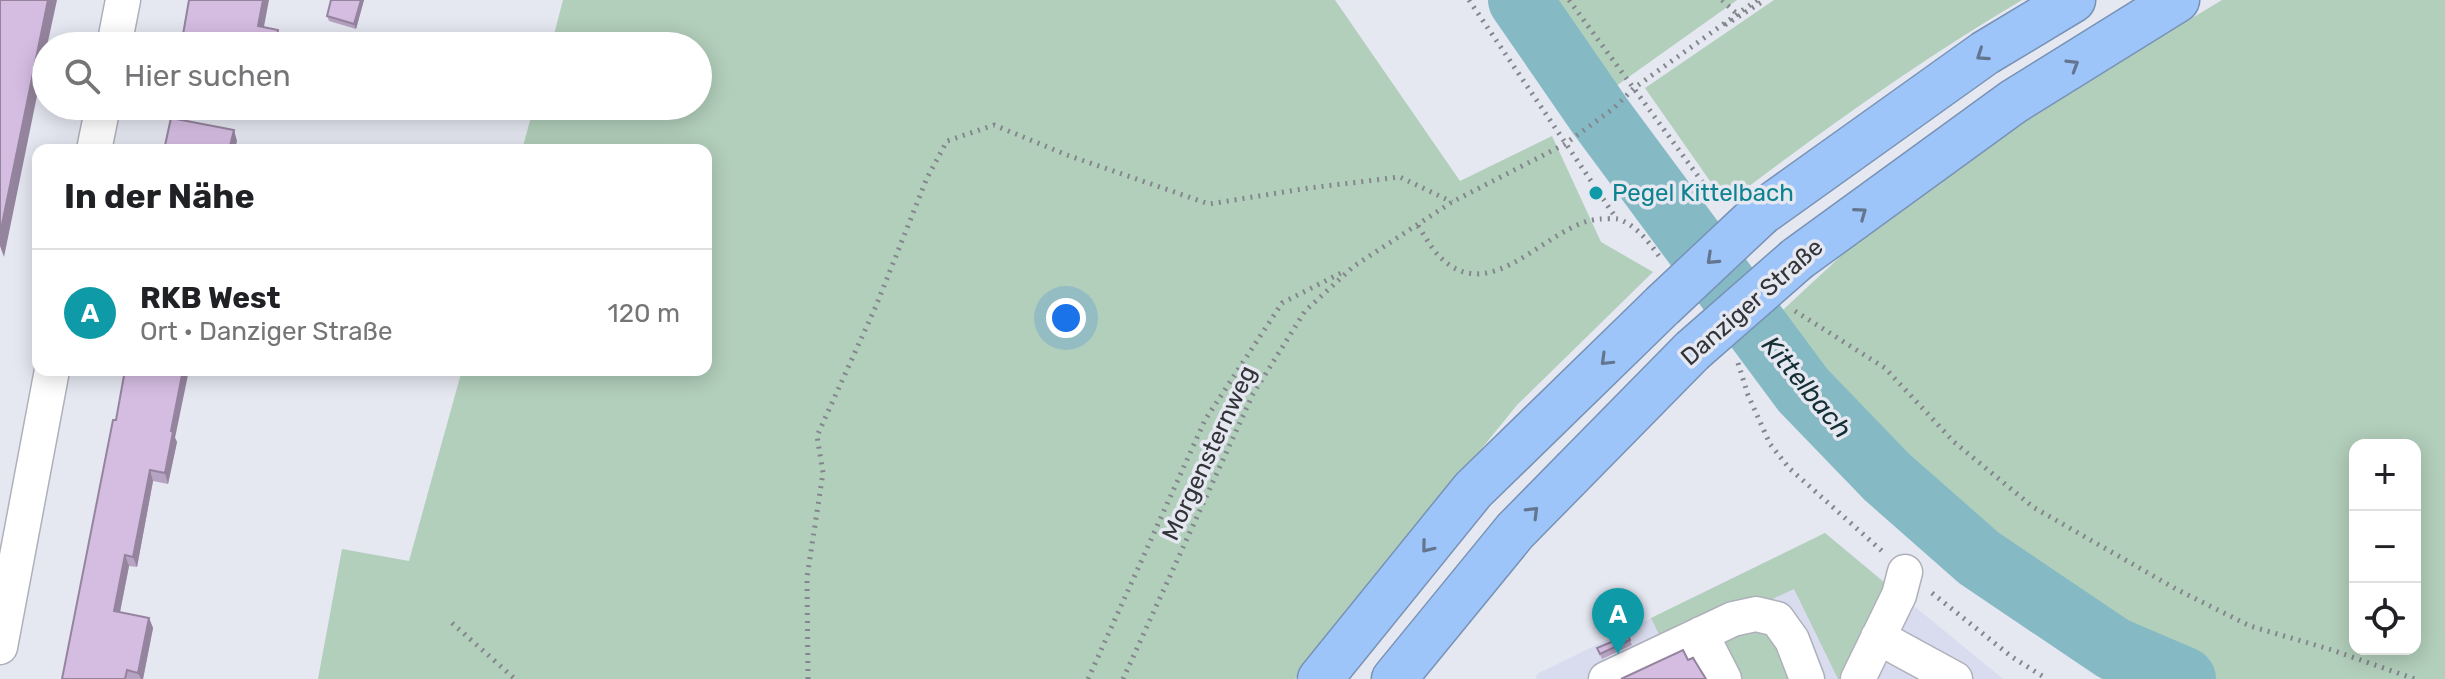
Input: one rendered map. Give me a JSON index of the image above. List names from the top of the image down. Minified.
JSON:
{"streets":{"highway":["Danziger Straße"],"path":["Morgensternweg"]},"water":["Kittelbach"],"places":["Pegel Kittelbach"],"page":{"search":"Hier suchen","heading":"In der Nähe","list":[{"mark":"A","name":"RKB West","note":"Ort · Danziger Straße","value":"120 m"}],"map_buttons":["+","−"],"pins":"A"}}
